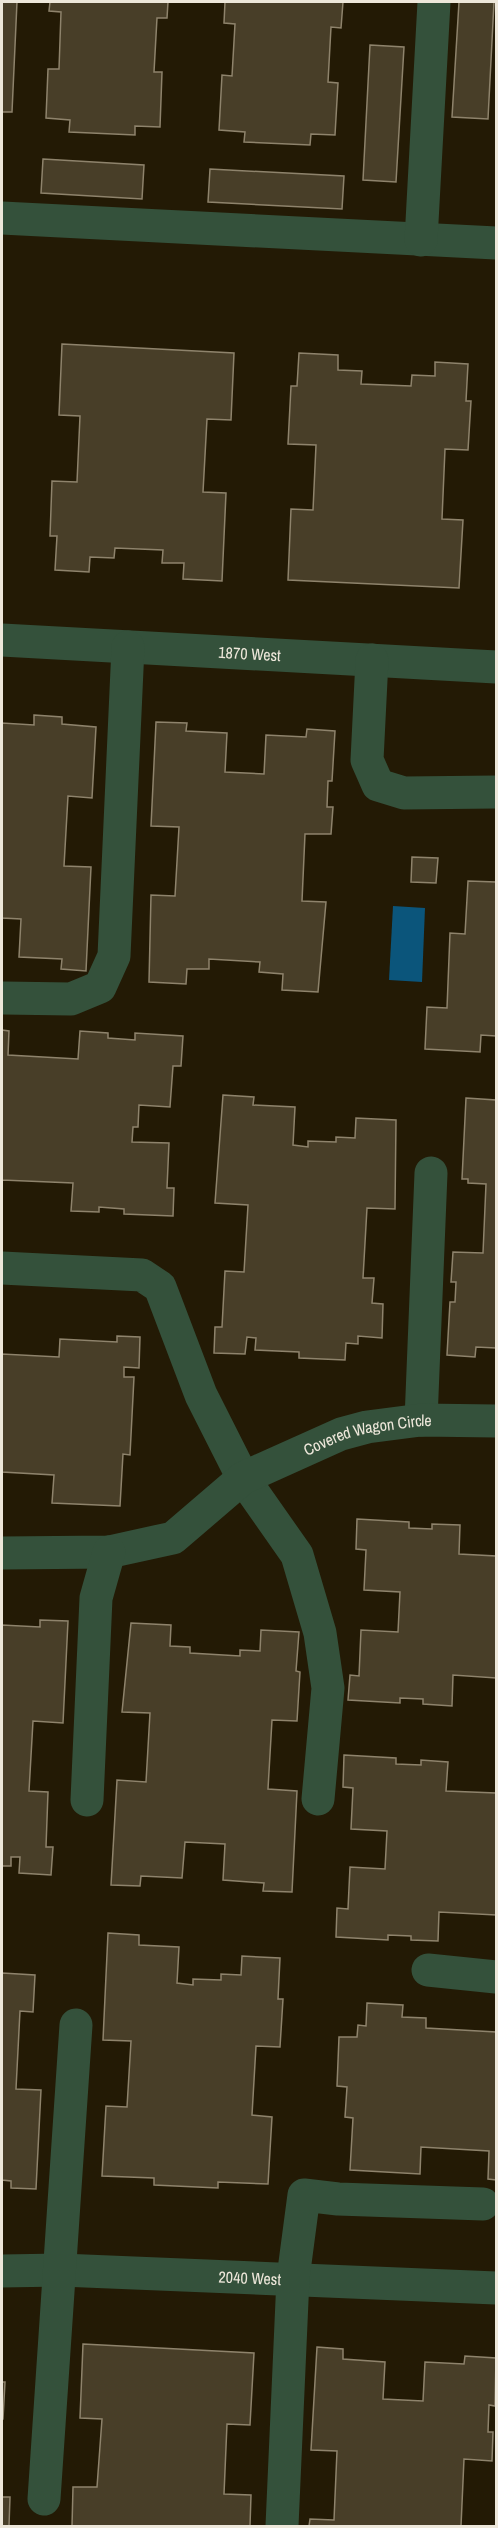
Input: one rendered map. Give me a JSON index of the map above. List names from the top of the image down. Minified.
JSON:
{"streets":{"street":["1870 West","Covered Wagon Circle","2040 West"]}}
